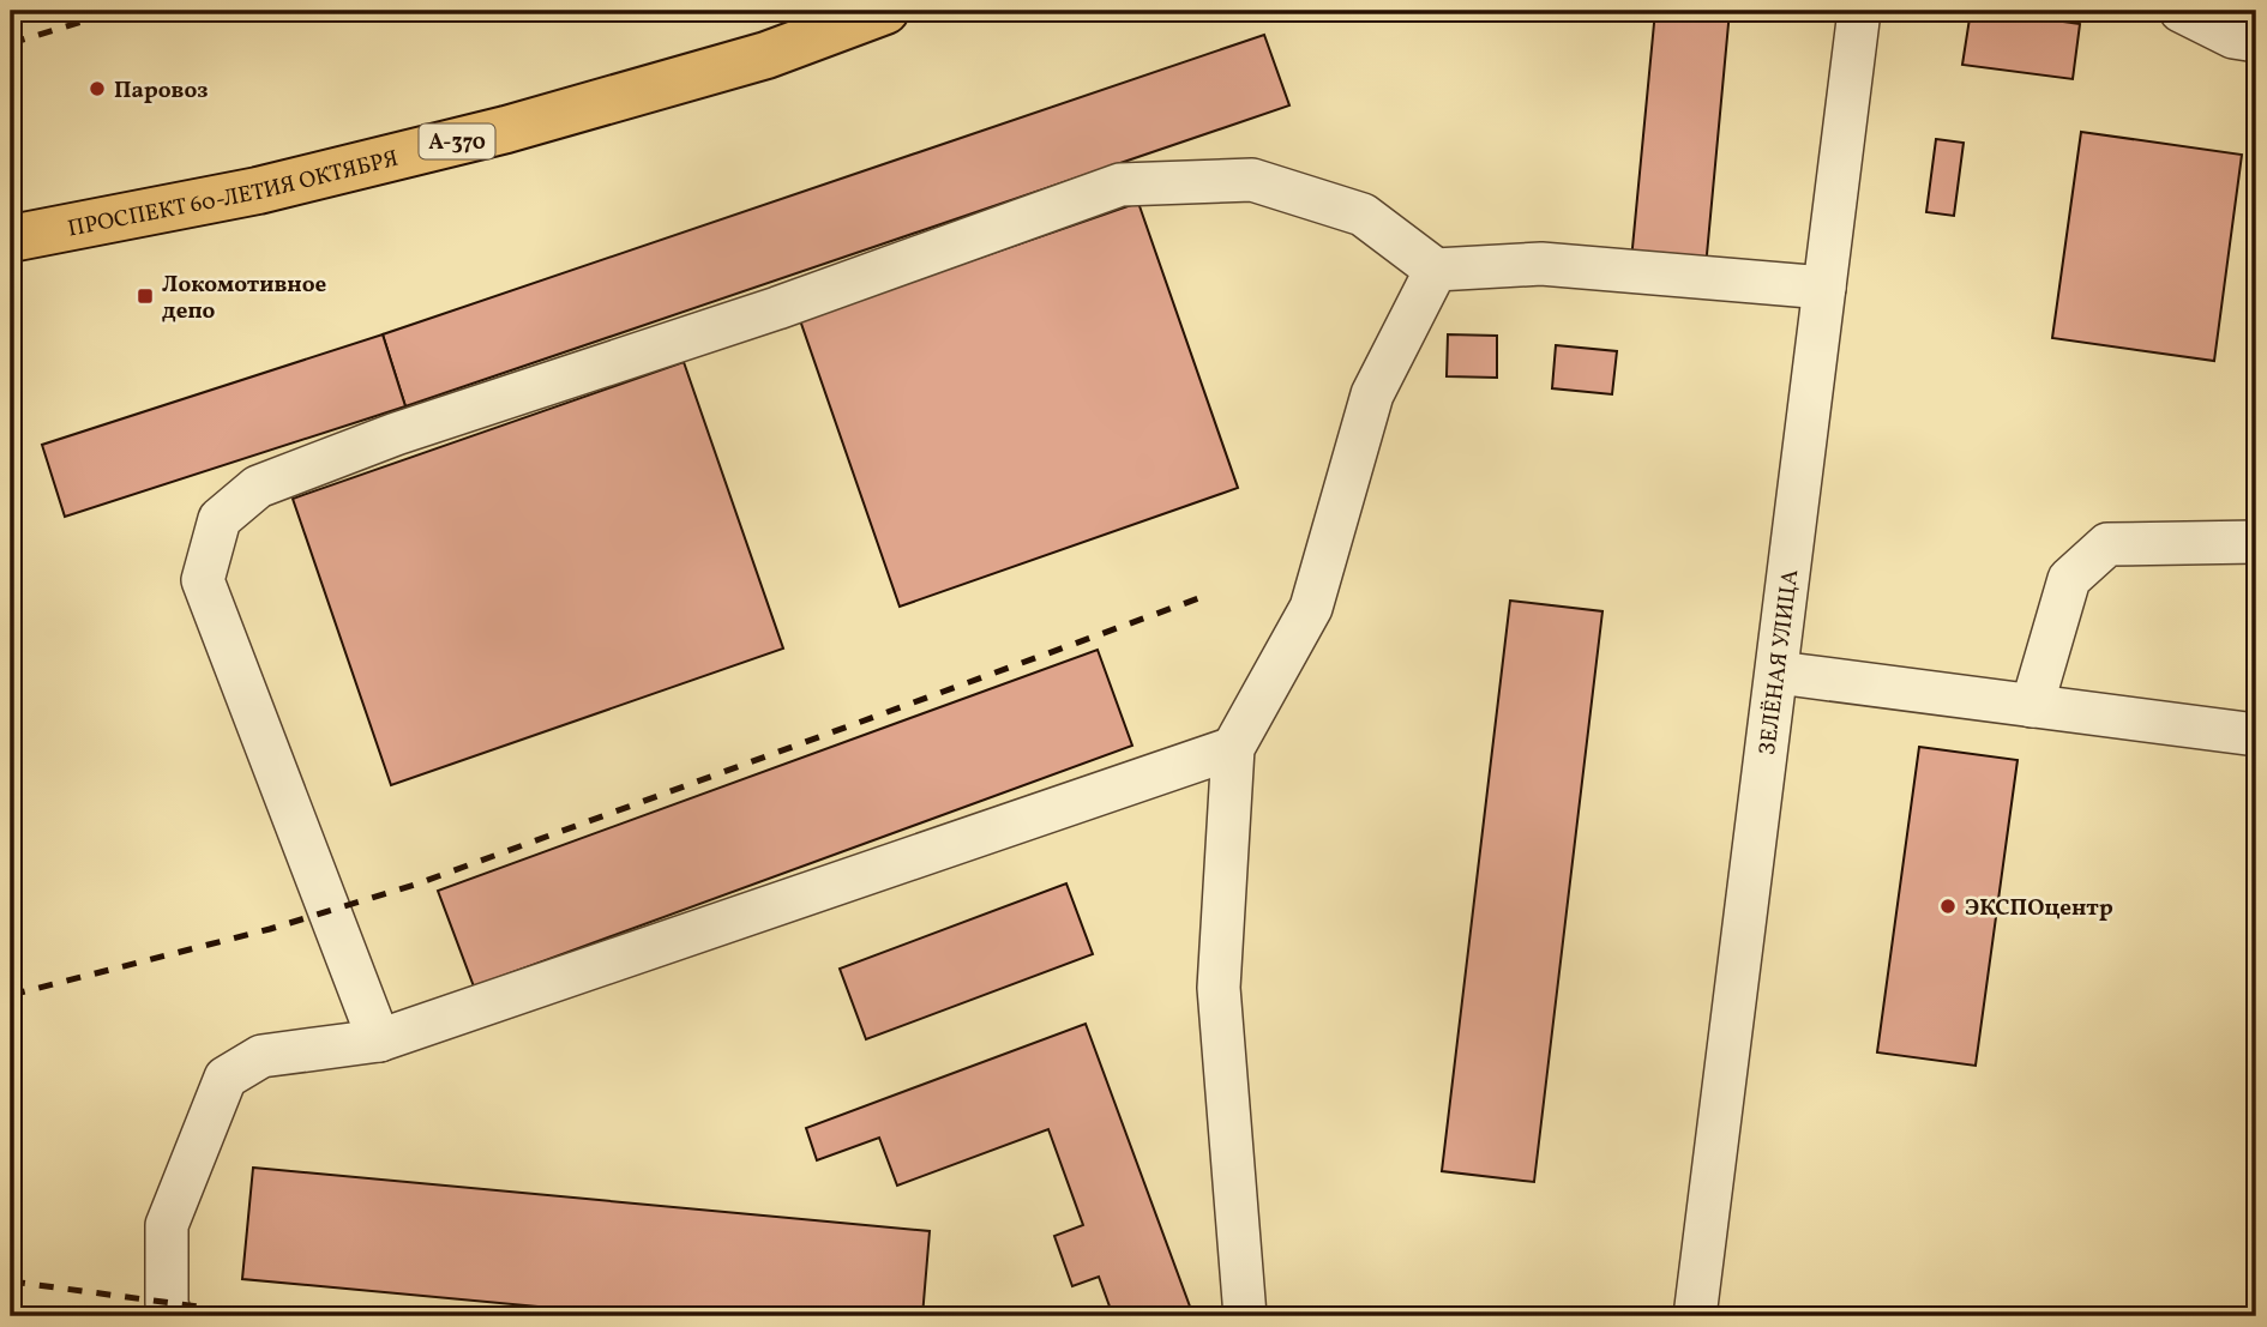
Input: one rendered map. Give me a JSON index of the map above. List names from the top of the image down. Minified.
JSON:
{"streets":{"highway":["А-370","ПРОСПЕКТ 60-ЛЕТИЯ ОКТЯБРЯ"],"street":["ЗЕЛЁНАЯ УЛИЦА"]},"places":{"other":["Паровоз","ЭКСПОцентр"],"transit":["Локомотивное депо"]}}
